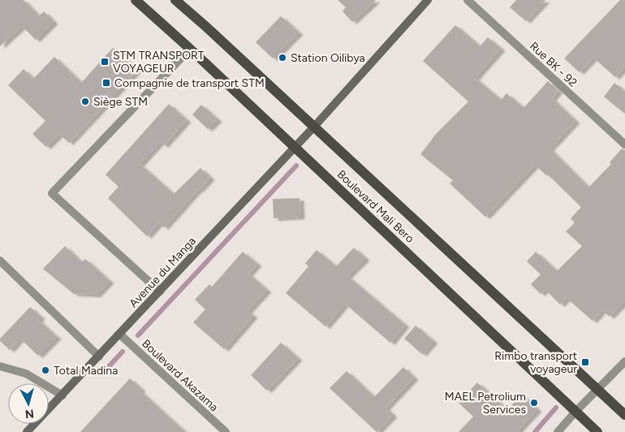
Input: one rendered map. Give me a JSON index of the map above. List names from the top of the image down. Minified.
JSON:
{"streets":{"main road":["Boulevard Mali Bero"],"street":["Rue BK - 92","Avenue du Manga","Boulevard Akazama"]},"crossings":[["Boulevard Mali Bero","Avenue du Manga"],["Avenue du Manga","Boulevard Akazama"]],"places":{"other":["Station Oilibya","Siège STM","Total Madina","MAEL Petrolium Services"],"transit":["STM TRANSPORT VOYAGEUR","Compagnie de transport STM","Rimbo transport voyageur"]},"north":"bottom"}
